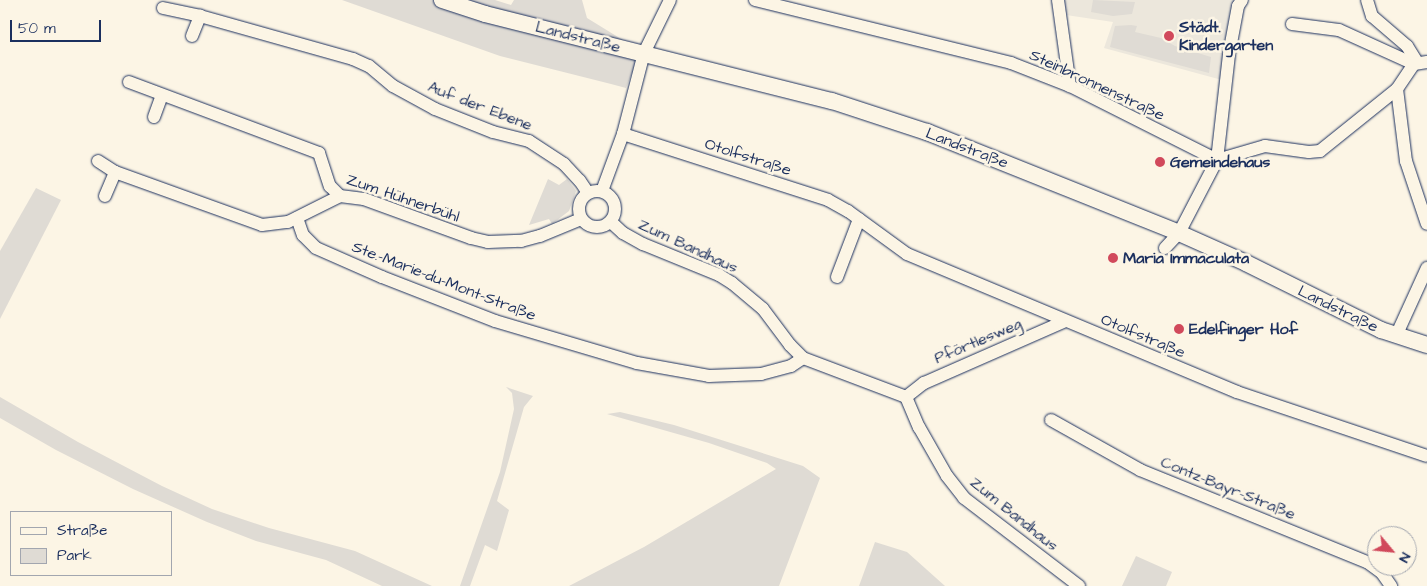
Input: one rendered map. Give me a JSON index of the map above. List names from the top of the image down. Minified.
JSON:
{"streets":{"main road":["Landstraße"],"street":["Steinbronnenstraße","Auf der Ebene","Otolfstraße","Zum Hühnerbühl","Zum Bandhaus","Ste.-Marie-du-Mont-Straße","Pförtlesweg","Contz-Bayr-Straße"]},"crossings":[["Auf der Ebene","Zum Hühnerbühl"],["Auf der Ebene","Zum Bandhaus"],["Otolfstraße","Pförtlesweg"],["Zum Hühnerbühl","Zum Bandhaus"],["Zum Bandhaus","Ste.-Marie-du-Mont-Straße"],["Zum Bandhaus","Pförtlesweg"]],"places":["Städt. Kindergarten","Gemeindehaus","Maria Immaculata","Edelfinger Hof"],"legend":["Straße","Park"],"scale_bar":"50 m","north":"bottom right"}
